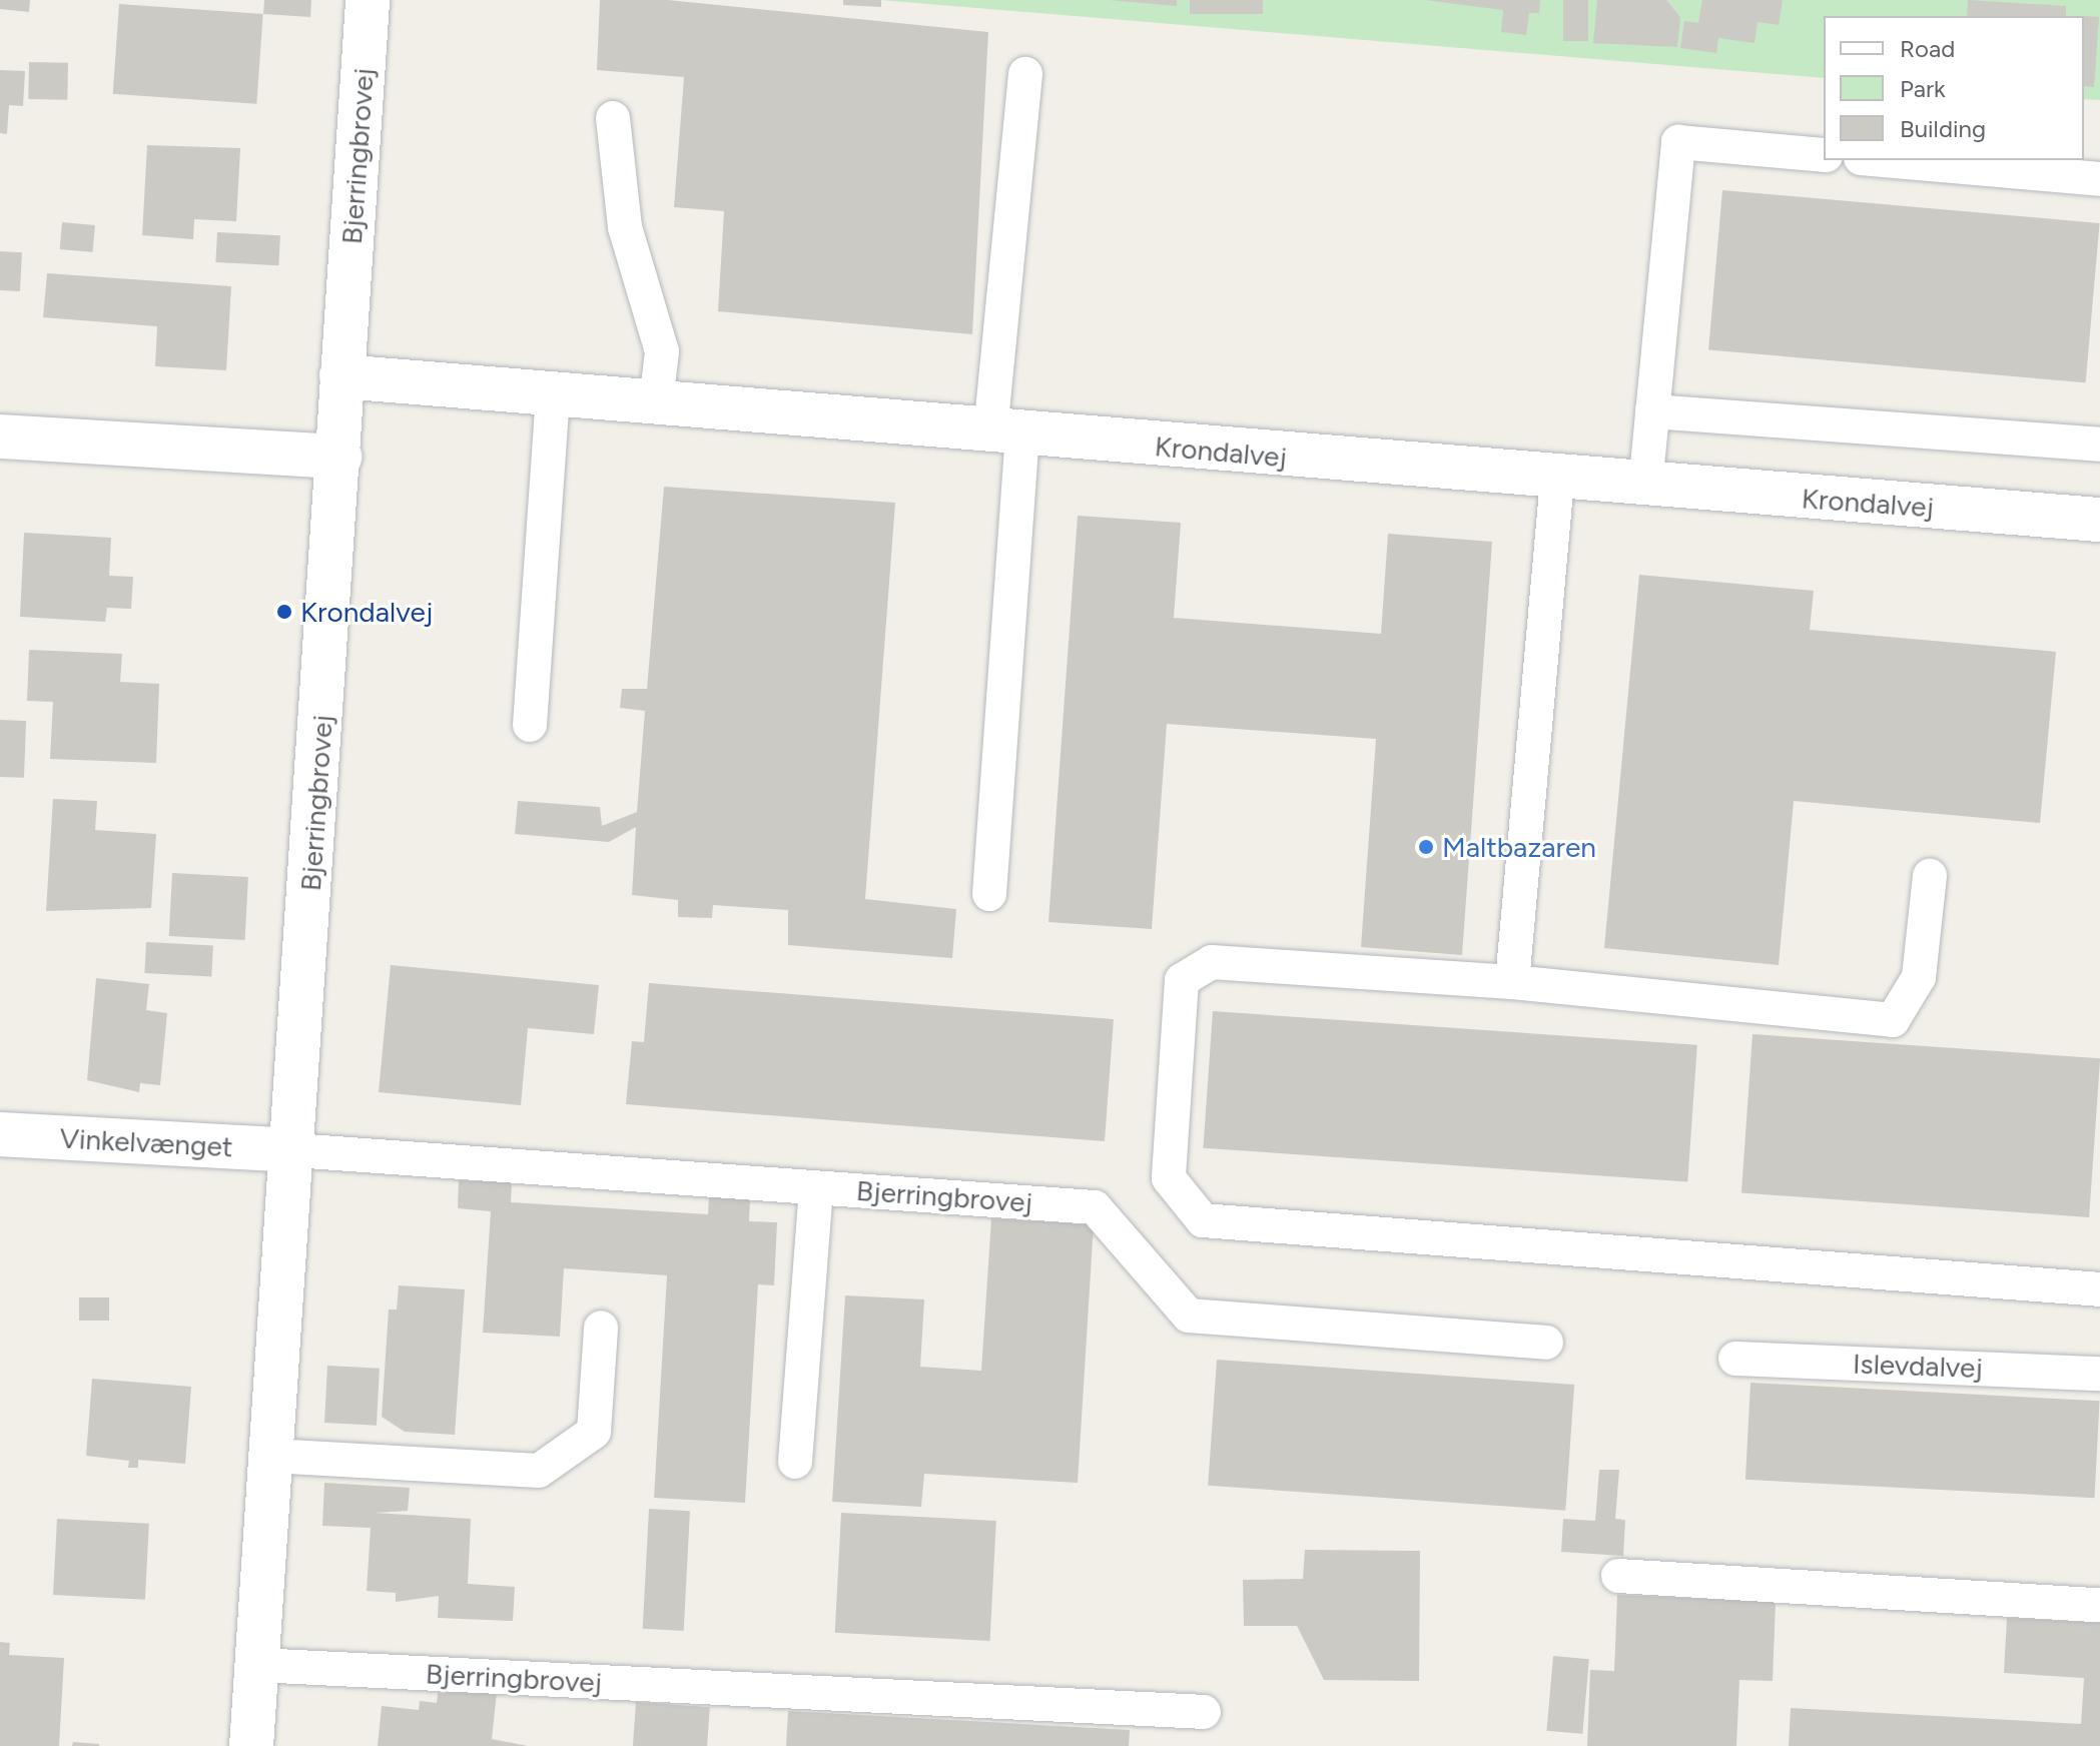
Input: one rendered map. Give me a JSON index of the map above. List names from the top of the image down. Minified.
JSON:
{"streets":{"street":["Bjerringbrovej","Krondalvej","Vinkelvænget"],"lane":["Islevdalvej"]},"crossings":[["Bjerringbrovej","Krondalvej"],["Bjerringbrovej","Vinkelvænget"]],"places":["Krondalvej","Maltbazaren"],"legend":["Road","Park","Building"]}
